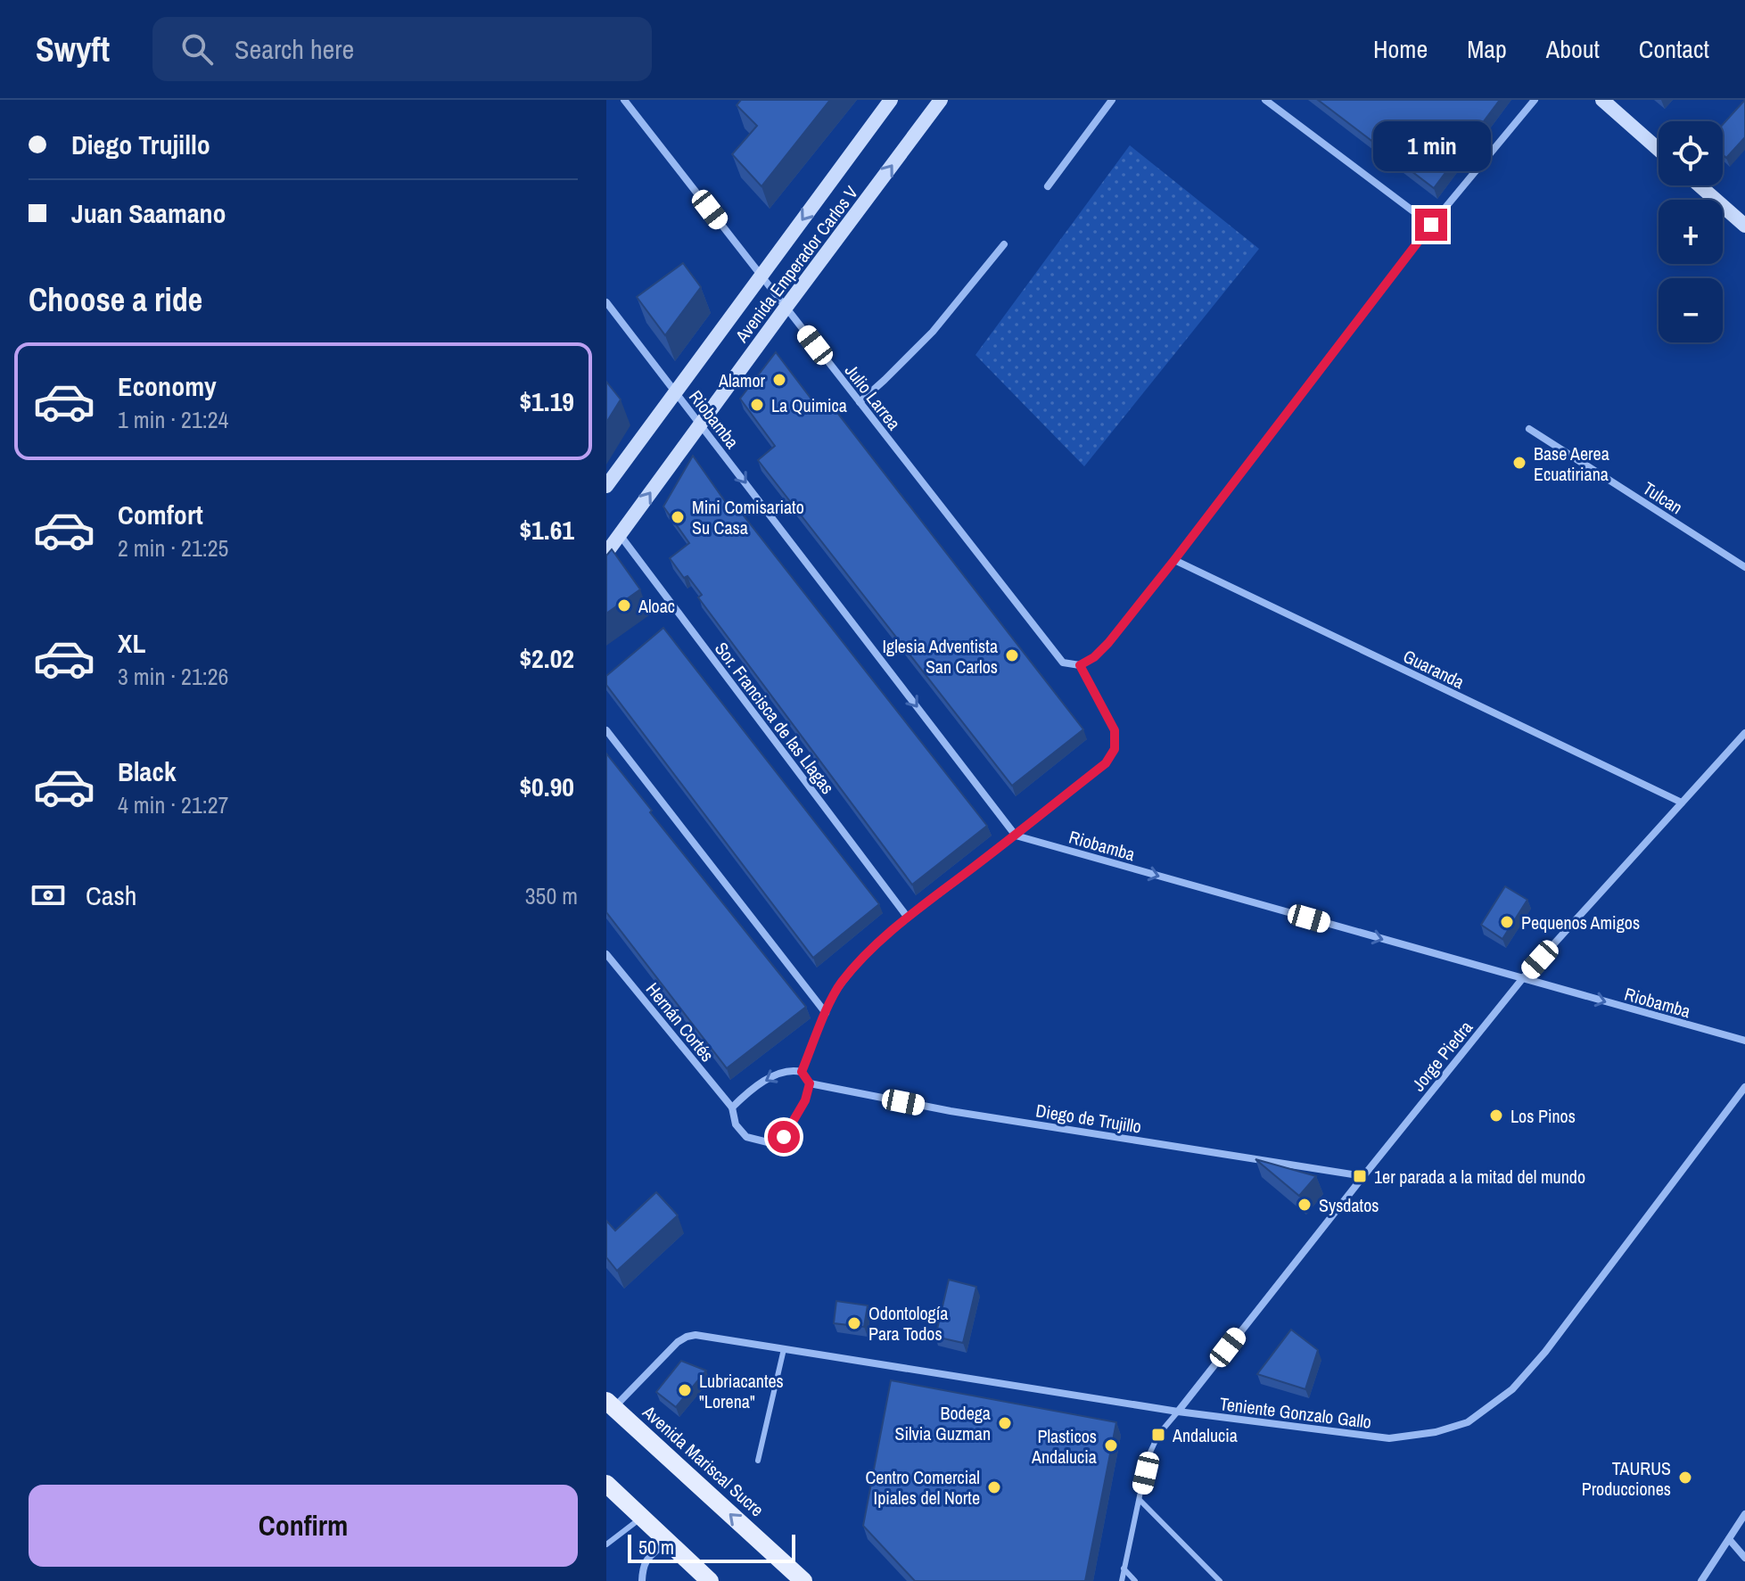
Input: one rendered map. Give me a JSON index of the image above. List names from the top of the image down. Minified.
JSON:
{"streets":{"main road":["Avenida Emperador Carlos V","Avenida Mariscal Sucre"],"street":["Julio Larrea","Riobamba","Tulcan","Guaranda","Sor. Francisca de las Llagas","Hernán Cortés","Jorge Piedra","Diego de Trujillo","Teniente Gonzalo Gallo"]},"crossings":[["Avenida Emperador Carlos V","Julio Larrea"],["Avenida Emperador Carlos V","Riobamba"],["Avenida Emperador Carlos V","Sor. Francisca de las Llagas"],["Riobamba","Jorge Piedra"],["Guaranda","Jorge Piedra"],["Hernán Cortés","Diego de Trujillo"],["Jorge Piedra","Diego de Trujillo"],["Jorge Piedra","Teniente Gonzalo Gallo"],["Teniente Gonzalo Gallo","Avenida Mariscal Sucre"]],"one_way":["Riobamba"],"places":{"other":["Alamor","La Quimica","Base Aerea Ecuatiriana","Mini Comisariato Su Casa","Aloac","Iglesia Adventista San Carlos","Pequenos Amigos","Los Pinos","Sysdatos","Odontología Para Todos","Lubriacantes \"Lorena\"","Bodega Silvia Guzman","Plasticos Andalucia","TAURUS Producciones","Centro Comercial Ipiales del Norte"],"transit":["1er parada a la mitad del mundo","Andalucia"]},"scale_bar":"50 m","page":{"header":"Swyft","search":"Search here","nav":["Home","Map","About","Contact"],"banner":["Diego Trujillo","Juan Saamano"],"map_buttons":["+","−"],"bubble":"1 min","heading":"Choose a ride","list":[{"name":"Economy","note":"1 min · 21:24","value":"$1.19"},{"name":"Comfort","note":"2 min · 21:25","value":"$1.61"},{"name":"XL","note":"3 min · 21:26","value":"$2.02"},{"name":"Black","note":"4 min · 21:27","value":"$0.90"}],"pay":["Cash","350 m"],"buttons":"Confirm","scale":"50 m"}}
